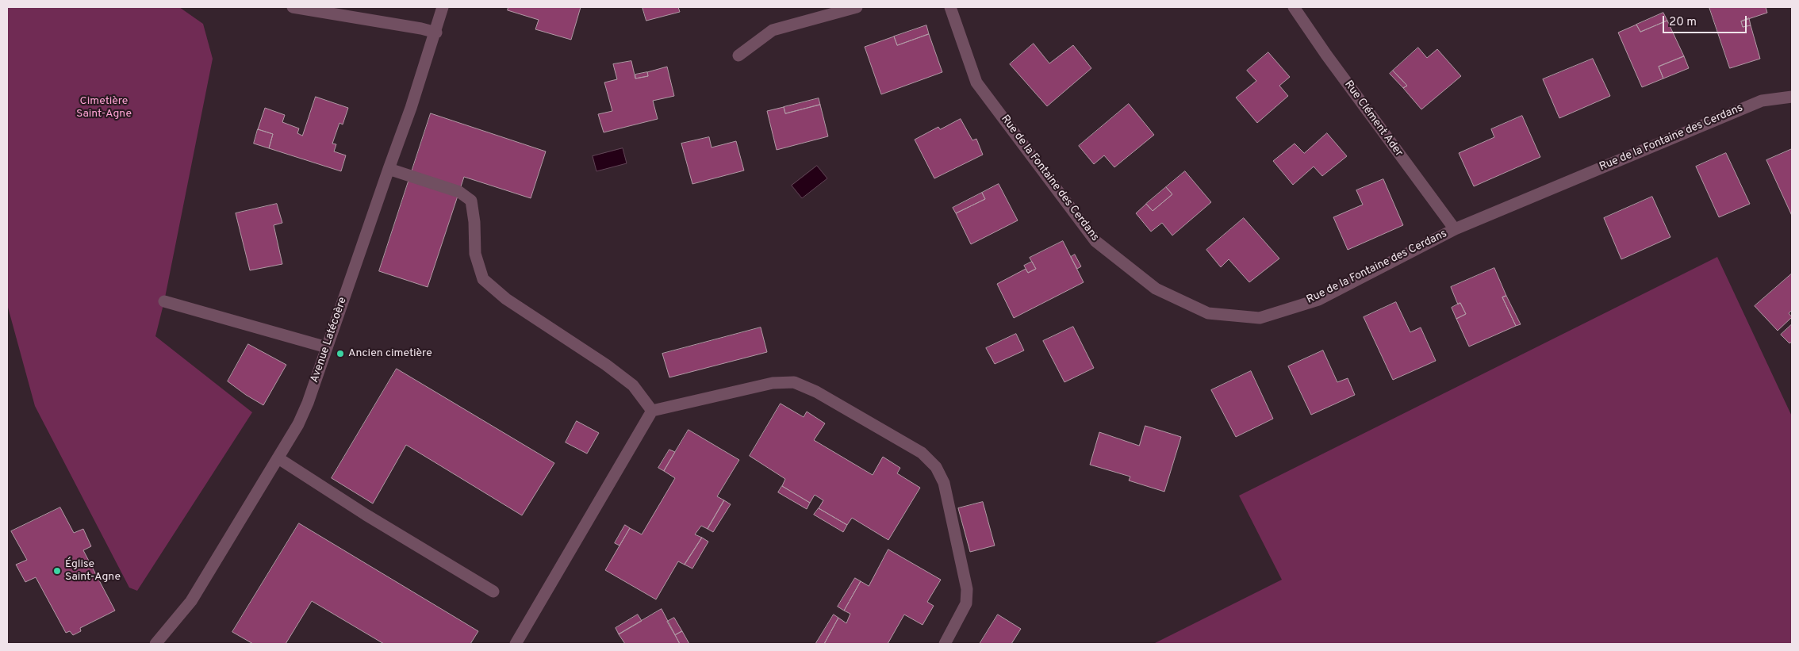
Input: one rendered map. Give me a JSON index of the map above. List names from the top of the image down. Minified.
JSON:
{"streets":{"street":["Rue Clément Ader","Rue de la Fontaine des Cerdans","Avenue Latécoère"]},"crossings":[["Rue Clément Ader","Rue de la Fontaine des Cerdans"]],"parks":["Cimetière Saint-Agne"],"places":["Ancien cimetière","Église Saint-Agne"],"scale_bar":"20 m"}
